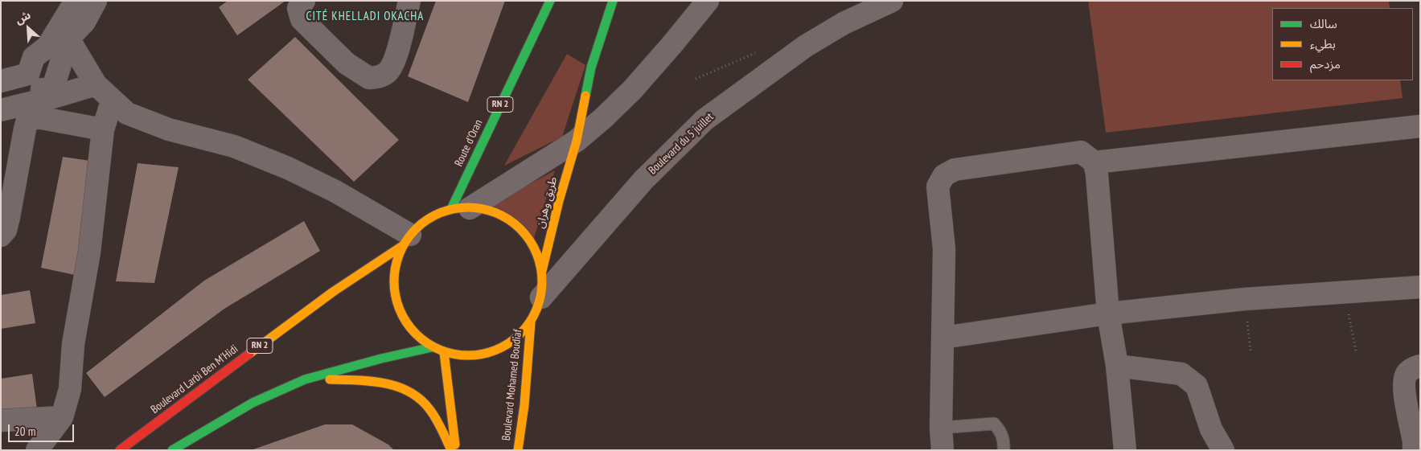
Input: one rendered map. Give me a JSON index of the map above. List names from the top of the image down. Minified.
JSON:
{"streets":{"main road":["RN 2","Route d'Oran","طريق وهران","Boulevard Larbi Ben M'Hidi","Boulevard Mohamed Boudiaf"],"street":["Boulevard du 5 juillet"]},"crossings":[["Route d'Oran","Boulevard Larbi Ben M'Hidi"]],"districts":["CITÉ KHELLADI OKACHA"],"legend":["سالك","بطيء","مزدحم"],"scale_bar":"20 m","north":"top left"}
